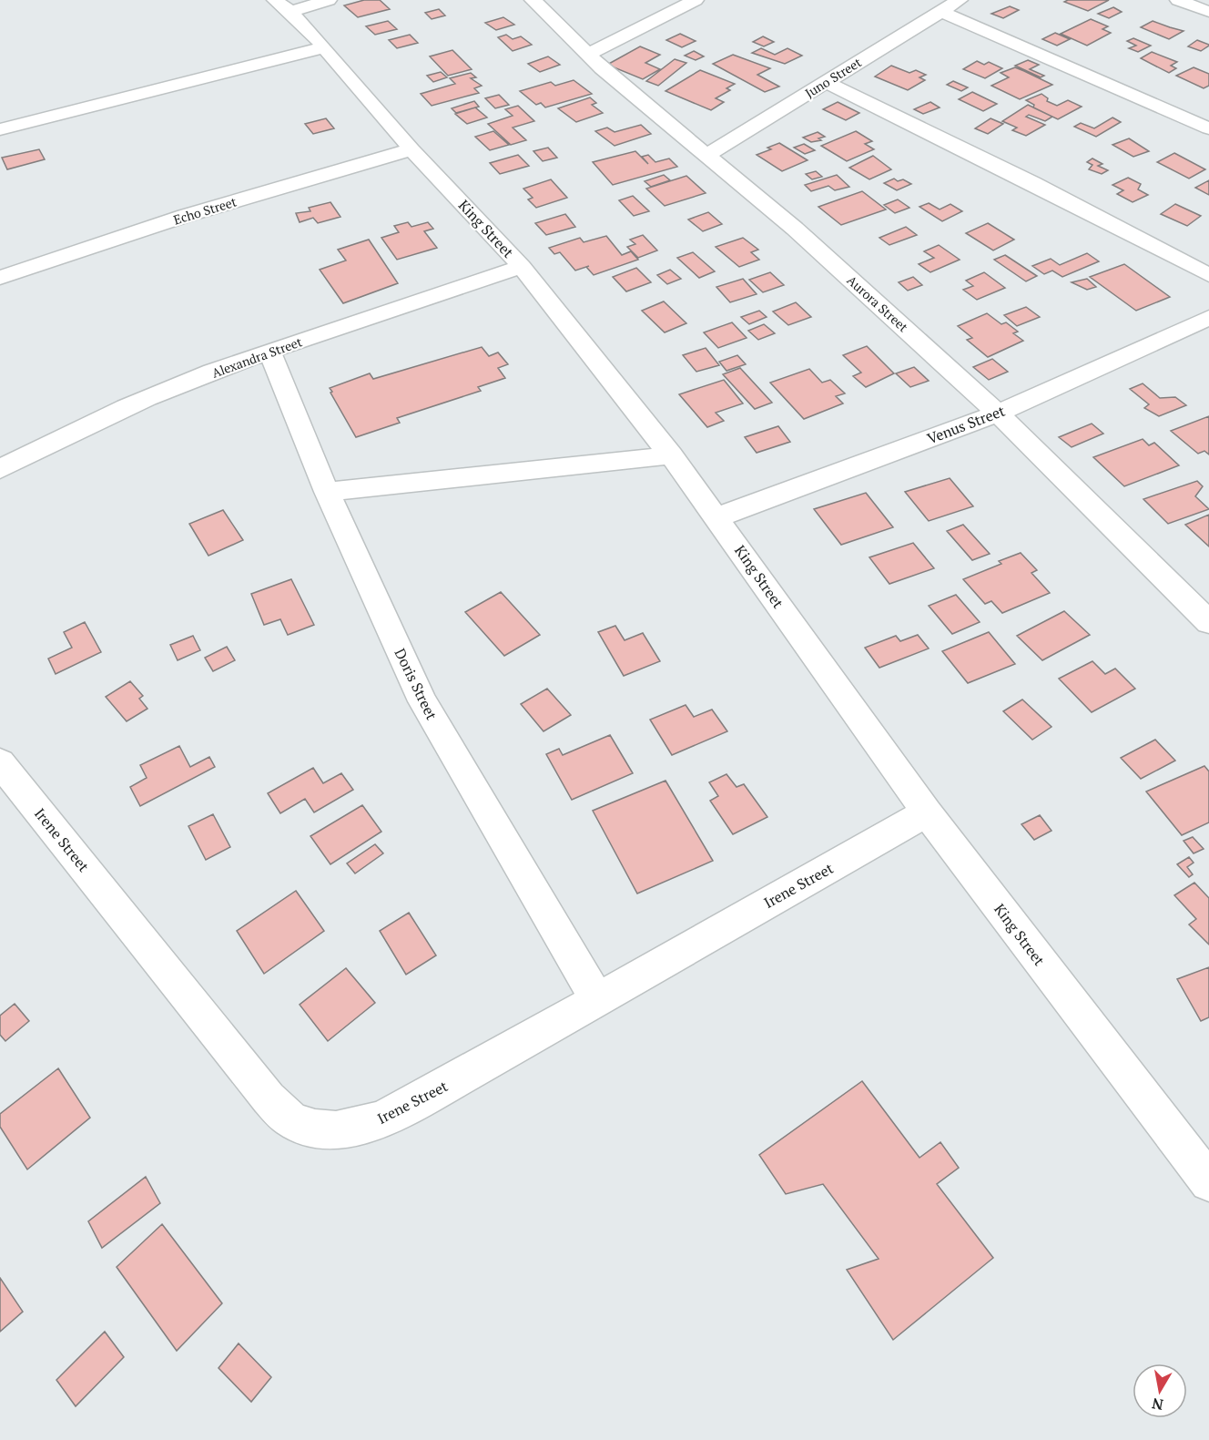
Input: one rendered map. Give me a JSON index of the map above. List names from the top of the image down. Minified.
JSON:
{"streets":{"street":["Juno Street","Echo Street","King Street","Aurora Street","Alexandra Street","Venus Street","Doris Street","Irene Street"]},"crossings":[["Juno Street","Aurora Street"],["Echo Street","King Street"],["King Street","Alexandra Street"],["King Street","Venus Street"],["King Street","Irene Street"],["Aurora Street","Venus Street"],["Alexandra Street","Doris Street"],["Doris Street","Irene Street"]],"north":"bottom"}
